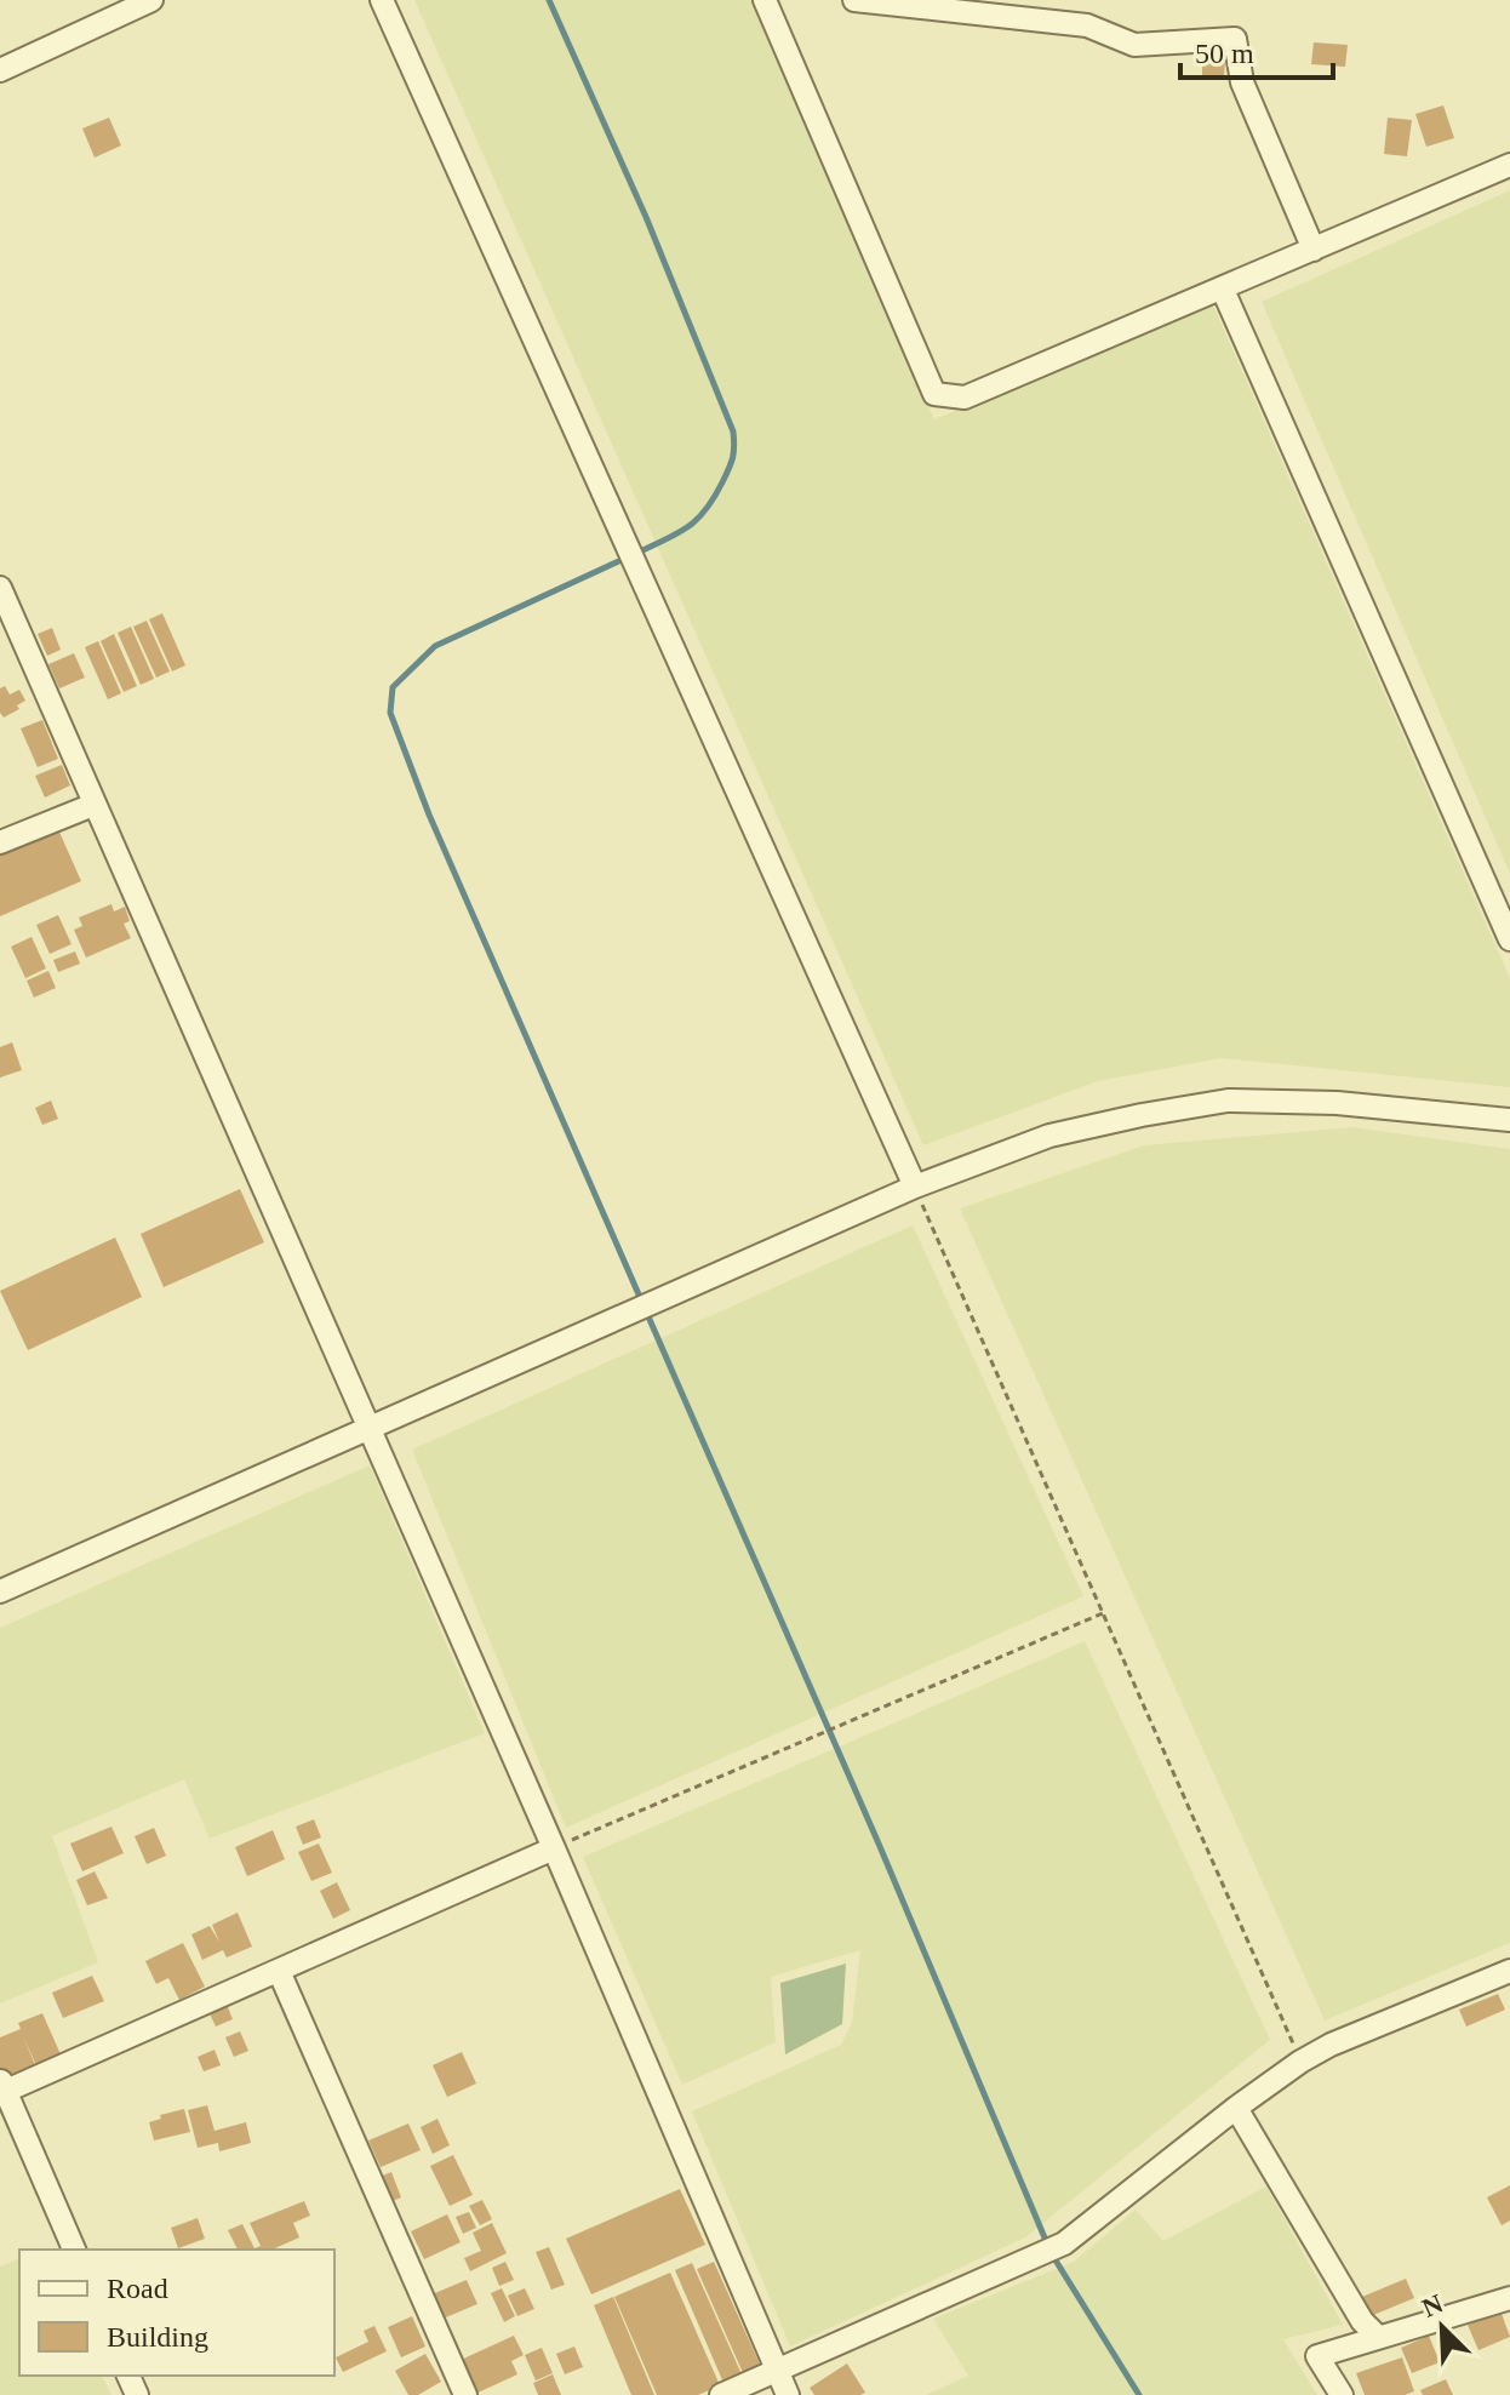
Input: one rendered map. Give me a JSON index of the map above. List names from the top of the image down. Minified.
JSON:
{"legend":["Road","Building"],"scale_bar":"50 m","north":"top left"}
